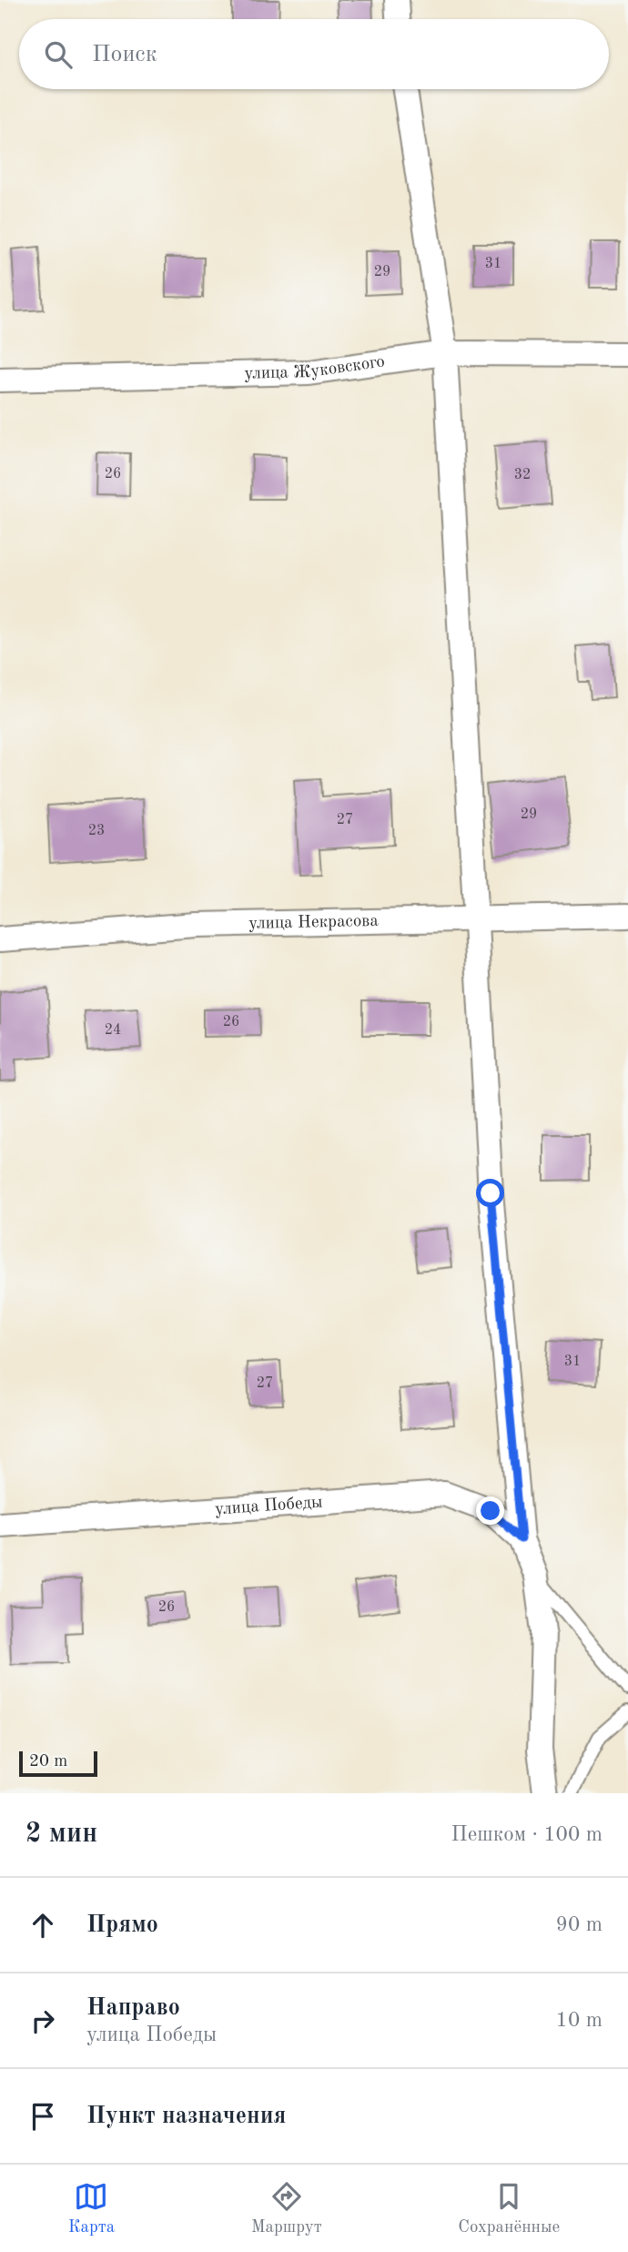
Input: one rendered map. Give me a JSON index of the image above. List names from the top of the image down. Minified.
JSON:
{"streets":{"street":["улица Жуковского","улица Некрасова","улица Победы"]},"house_numbers":["31","29","26","32","29","27","23","26","24","31","27","26"],"scale_bar":"20 m","page":{"search":"Поиск","scale":"20 m","heading":["2 мин","Пешком · 100 m"],"list":[["Прямо","90 m"],["Направо","улица Победы","10 m"],"Пункт назначения"],"nav":["Карта","Маршрут","Сохранённые"]}}
